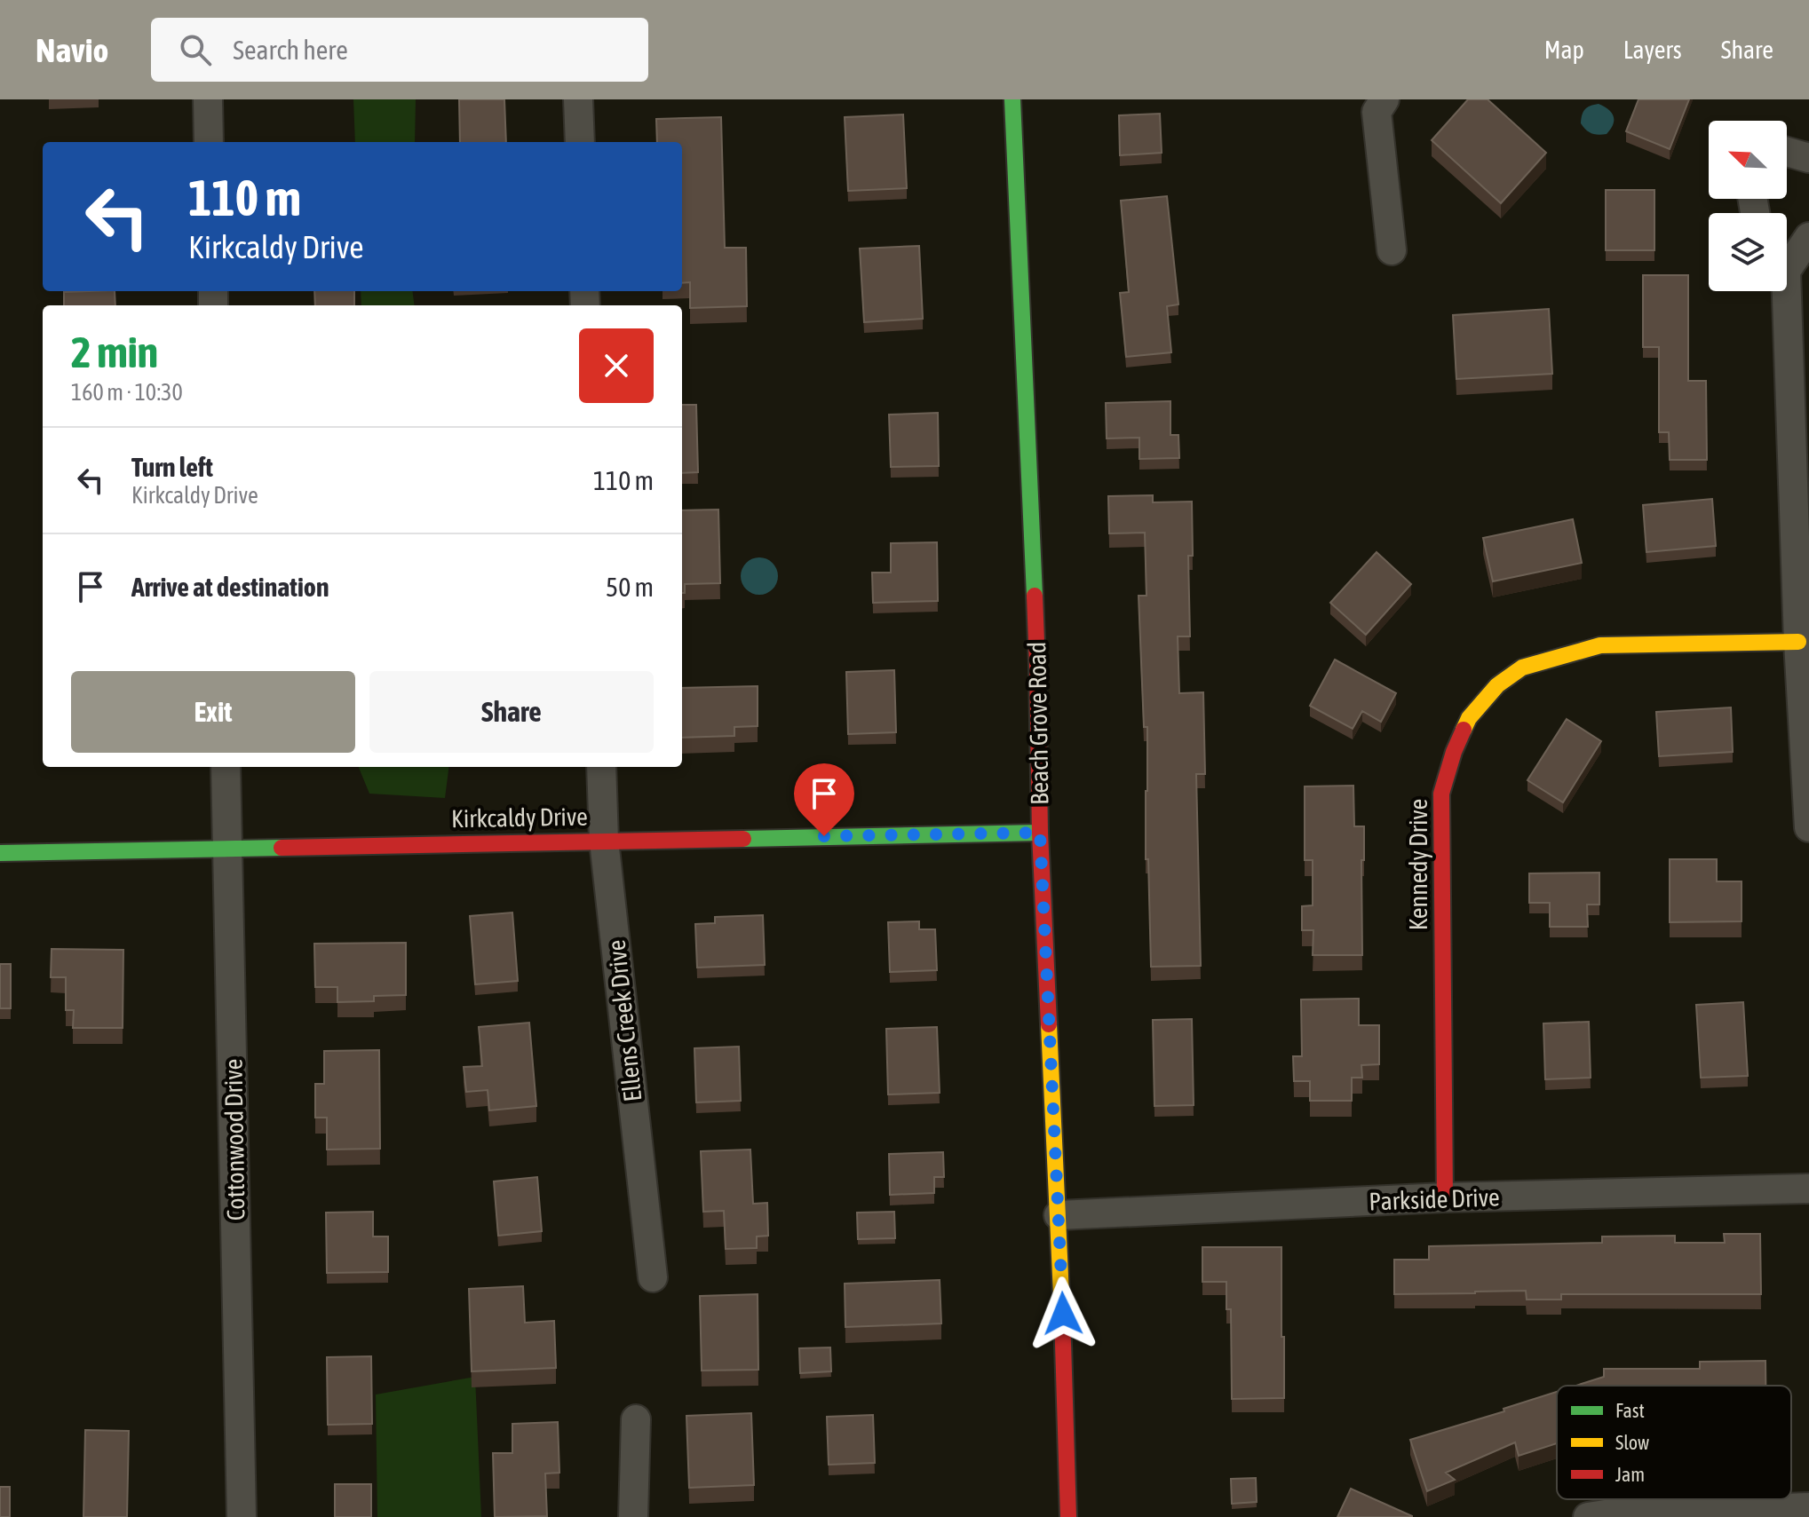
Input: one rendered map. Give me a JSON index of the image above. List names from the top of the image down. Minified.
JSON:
{"streets":{"street":["Beach Grove Road","Kirkcaldy Drive","Kennedy Drive","Ellens Creek Drive","Cottonwood Drive","Parkside Drive"]},"crossings":[["Beach Grove Road","Kirkcaldy Drive"],["Beach Grove Road","Parkside Drive"],["Kirkcaldy Drive","Ellens Creek Drive"],["Kirkcaldy Drive","Cottonwood Drive"],["Kennedy Drive","Parkside Drive"]],"legend":["Fast","Slow","Jam"],"north":"top left","page":{"header":"Navio","search":"Search here","nav":["Map","Layers","Share"],"turn":["110 m","Kirkcaldy Drive"],"heading":["2 min","160 m · 10:30"],"list":[{"name":"Turn left","note":"Kirkcaldy Drive","value":"110 m"},{"name":"Arrive at destination","value":"50 m"}],"buttons":["Exit","Share"]}}
